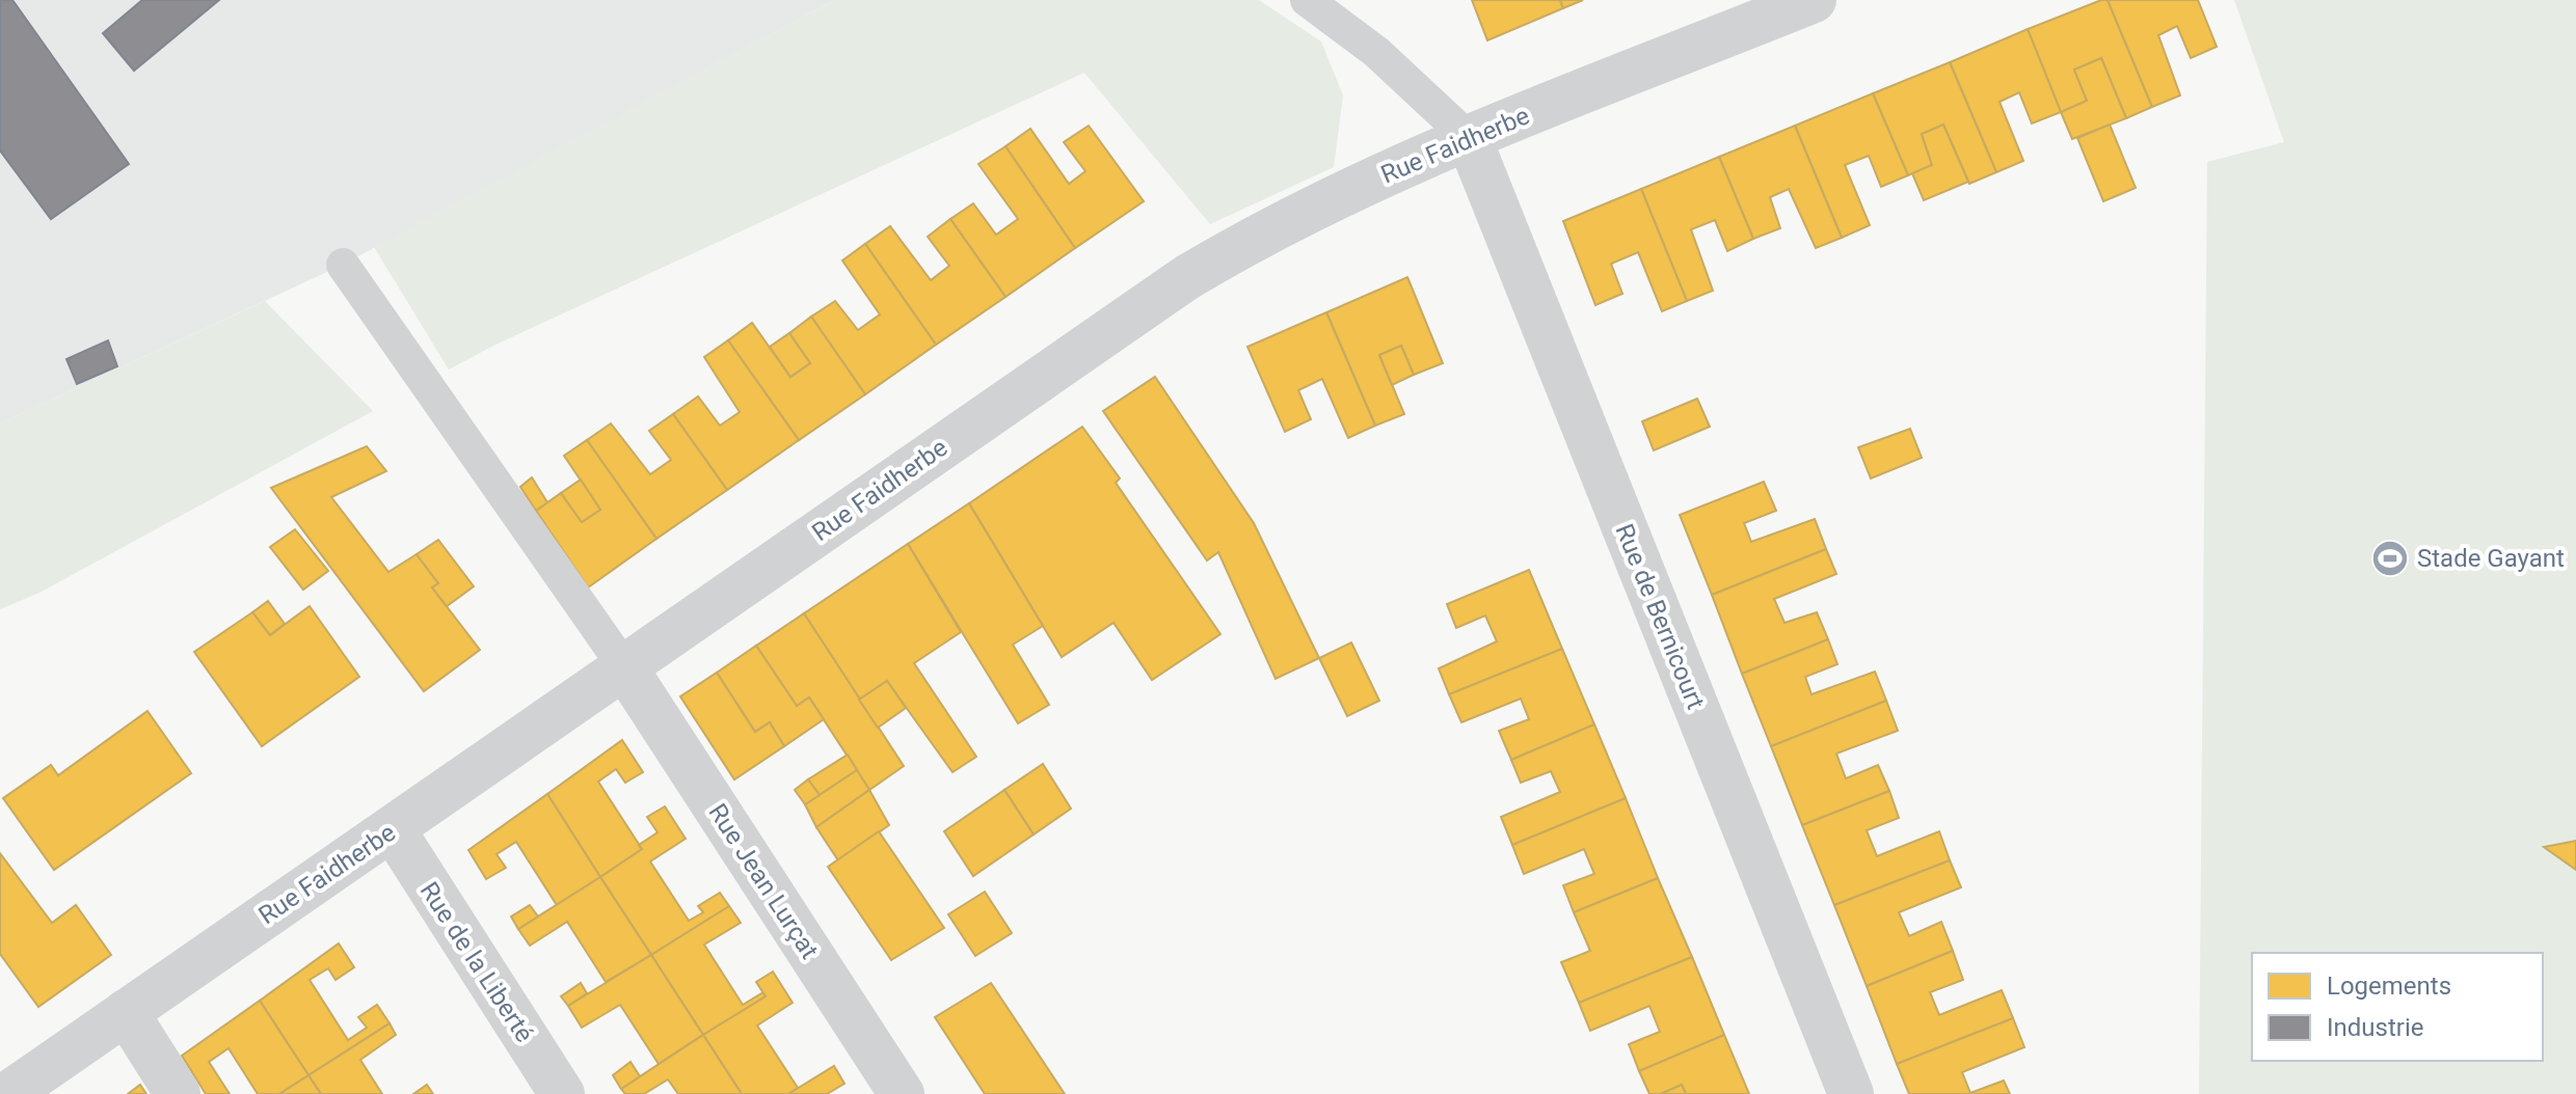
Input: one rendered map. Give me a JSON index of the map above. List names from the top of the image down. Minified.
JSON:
{"streets":{"street":["Rue Faidherbe","Rue de Bernicourt","Rue Jean Lurçat","Rue de la Liberté"]},"crossings":[["Rue Faidherbe","Rue de Bernicourt"],["Rue Faidherbe","Rue Jean Lurçat"],["Rue Faidherbe","Rue de la Liberté"]],"places":{"sports":["Stade Gayant"]},"legend":["Logements","Industrie"]}
